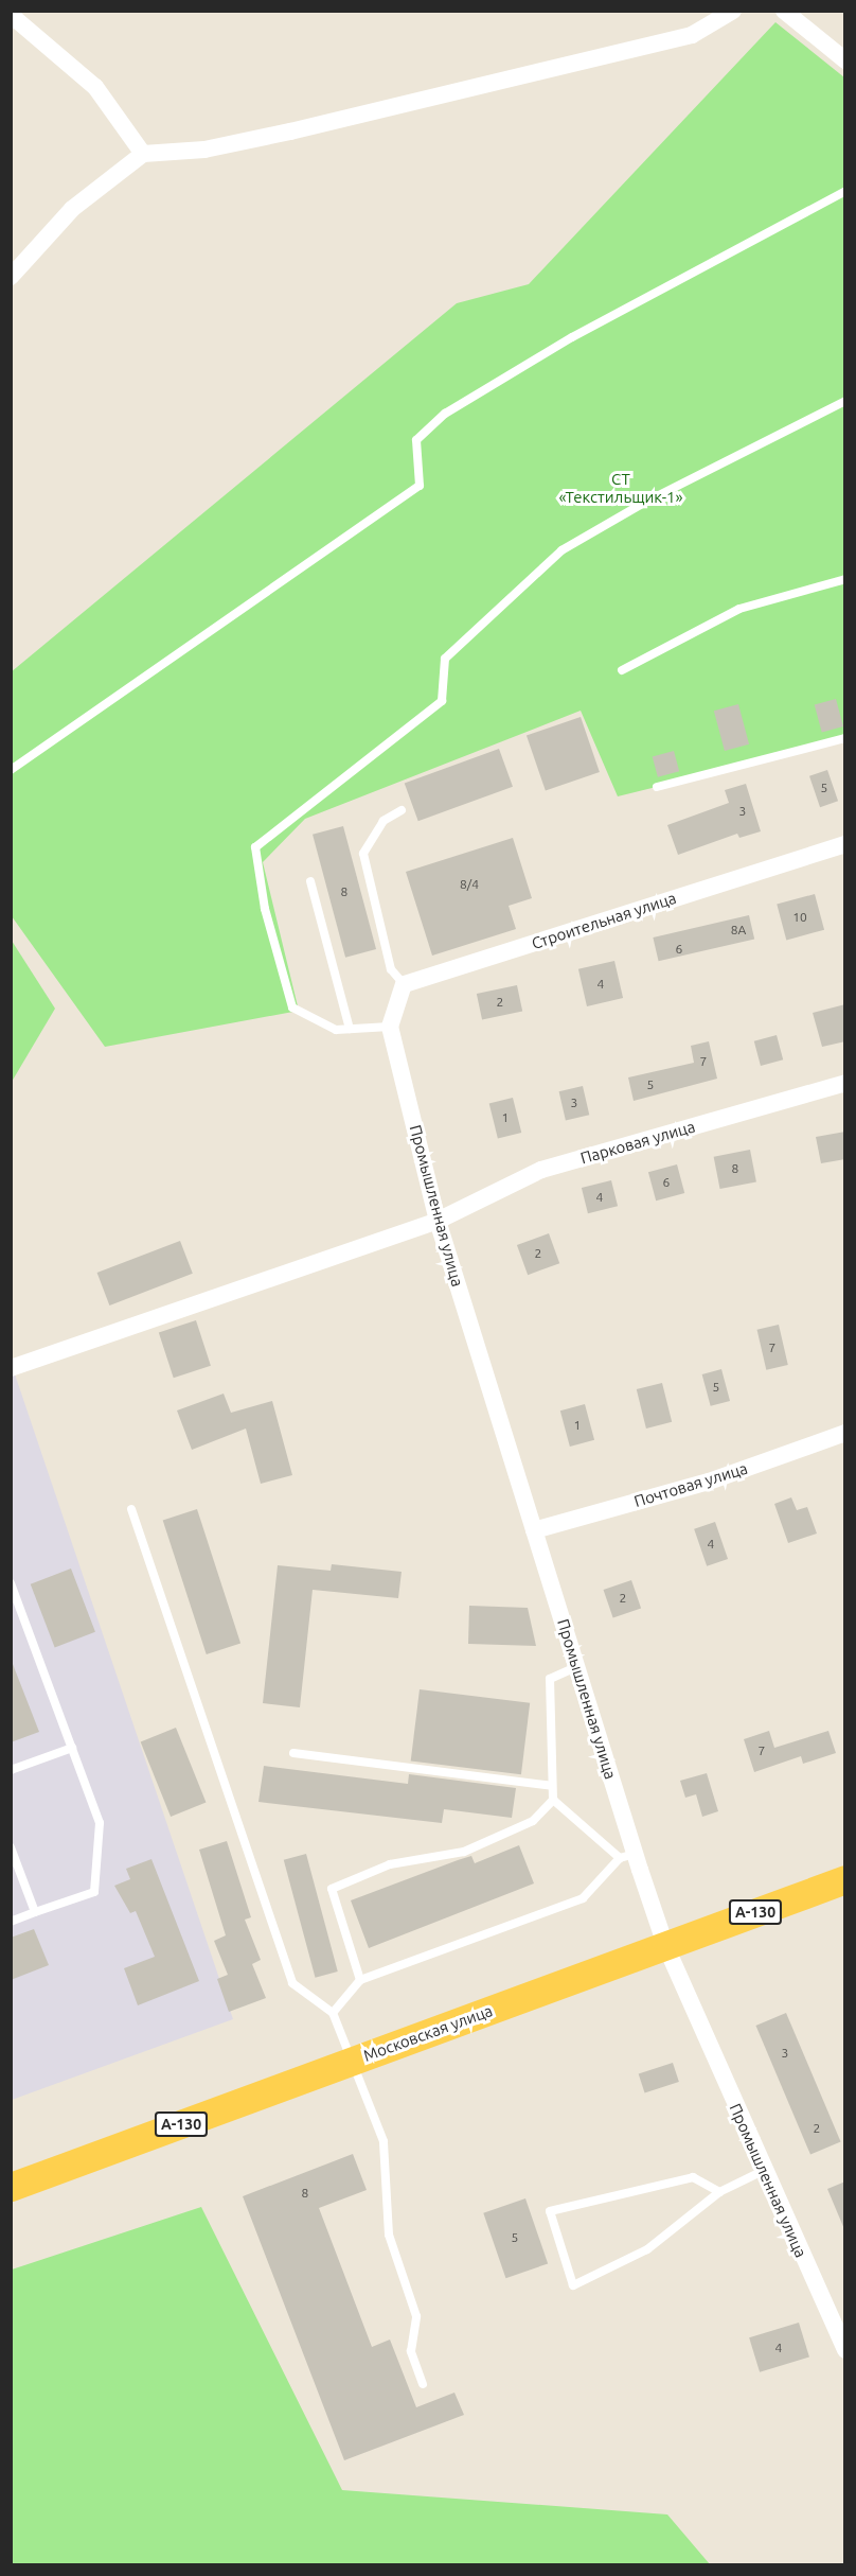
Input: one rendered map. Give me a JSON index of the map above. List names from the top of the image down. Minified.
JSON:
{"streets":{"highway":["А-130","Московская улица"],"street":["Строительная улица","Парковая улица","Промышленная улица","Почтовая улица"]},"crossings":[["Парковая улица","Промышленная улица"],["Промышленная улица","Почтовая улица"],["Промышленная улица","Московская улица"]],"parks":["СТ «Текстильщик-1»"],"house_numbers":["5","3","8/4","8","10","8А","6","4","2","7","5","3","1","8","6","4","2","7","5","1","4","2","7","3","2","8","5","4"]}
